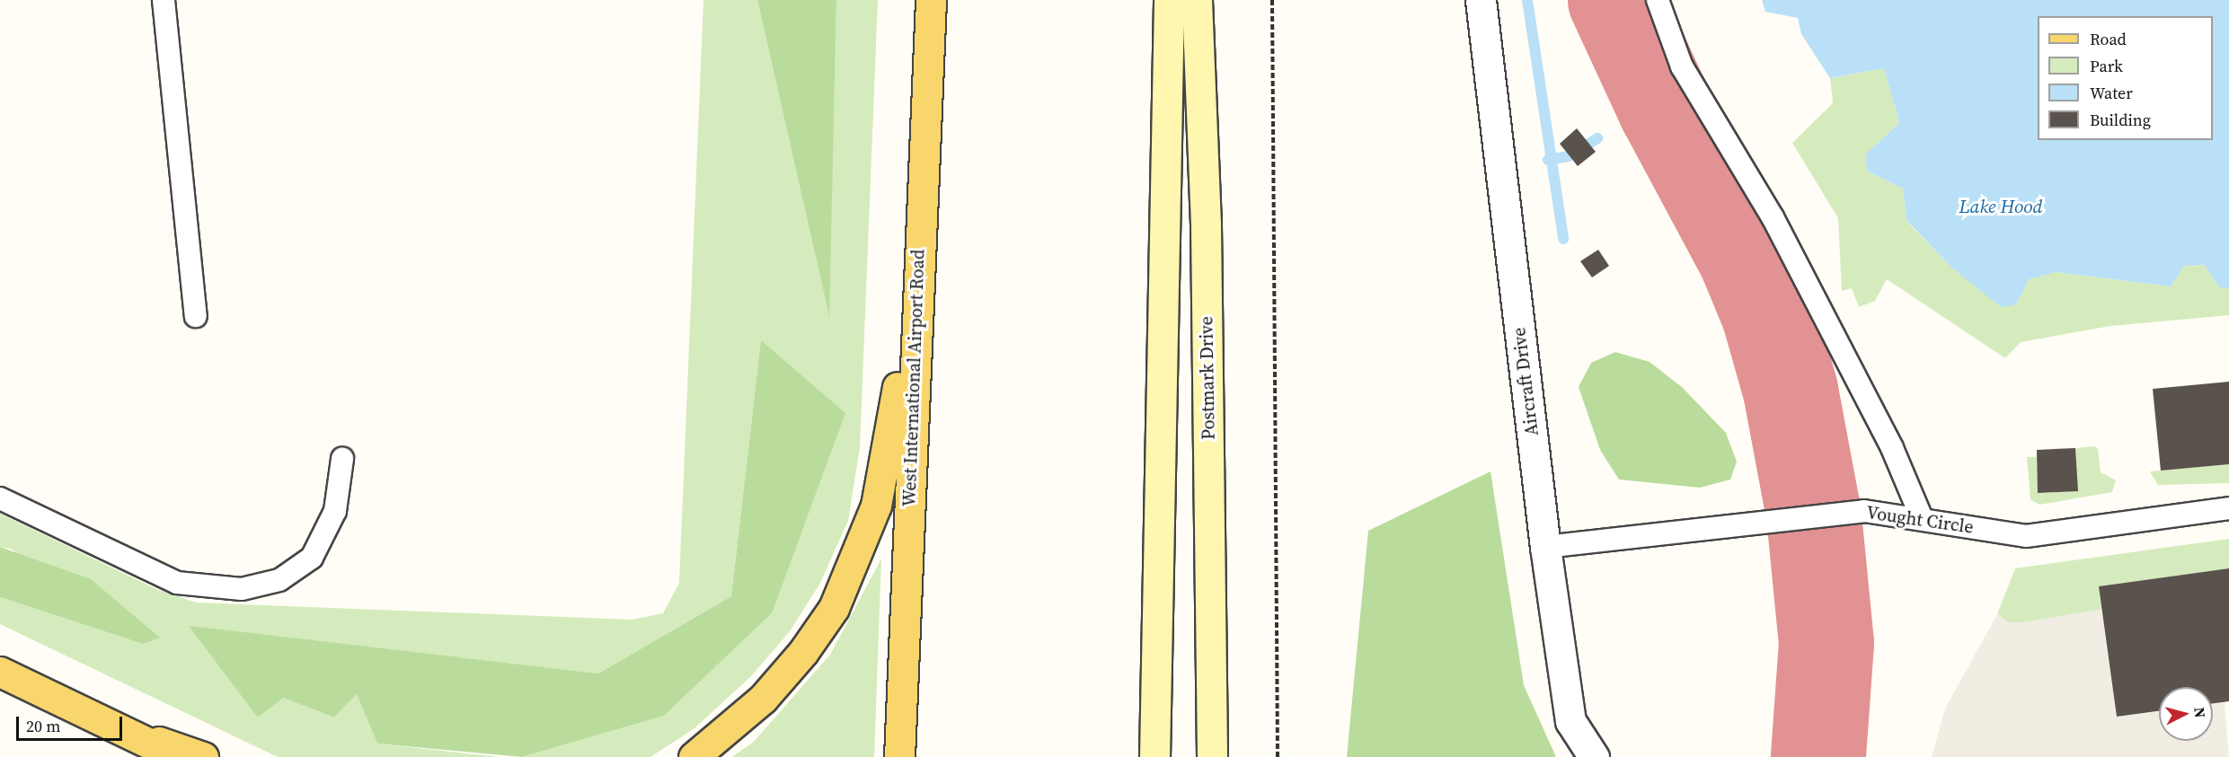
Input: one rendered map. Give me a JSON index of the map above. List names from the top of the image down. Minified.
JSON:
{"streets":{"main road":["West International Airport Road"],"street":["Postmark Drive","Aircraft Drive"],"lane":["Vought Circle"]},"crossings":[["Aircraft Drive","Vought Circle"]],"water":["Lake Hood"],"legend":["Road","Park","Water","Building"],"scale_bar":"20 m","north":"right"}
